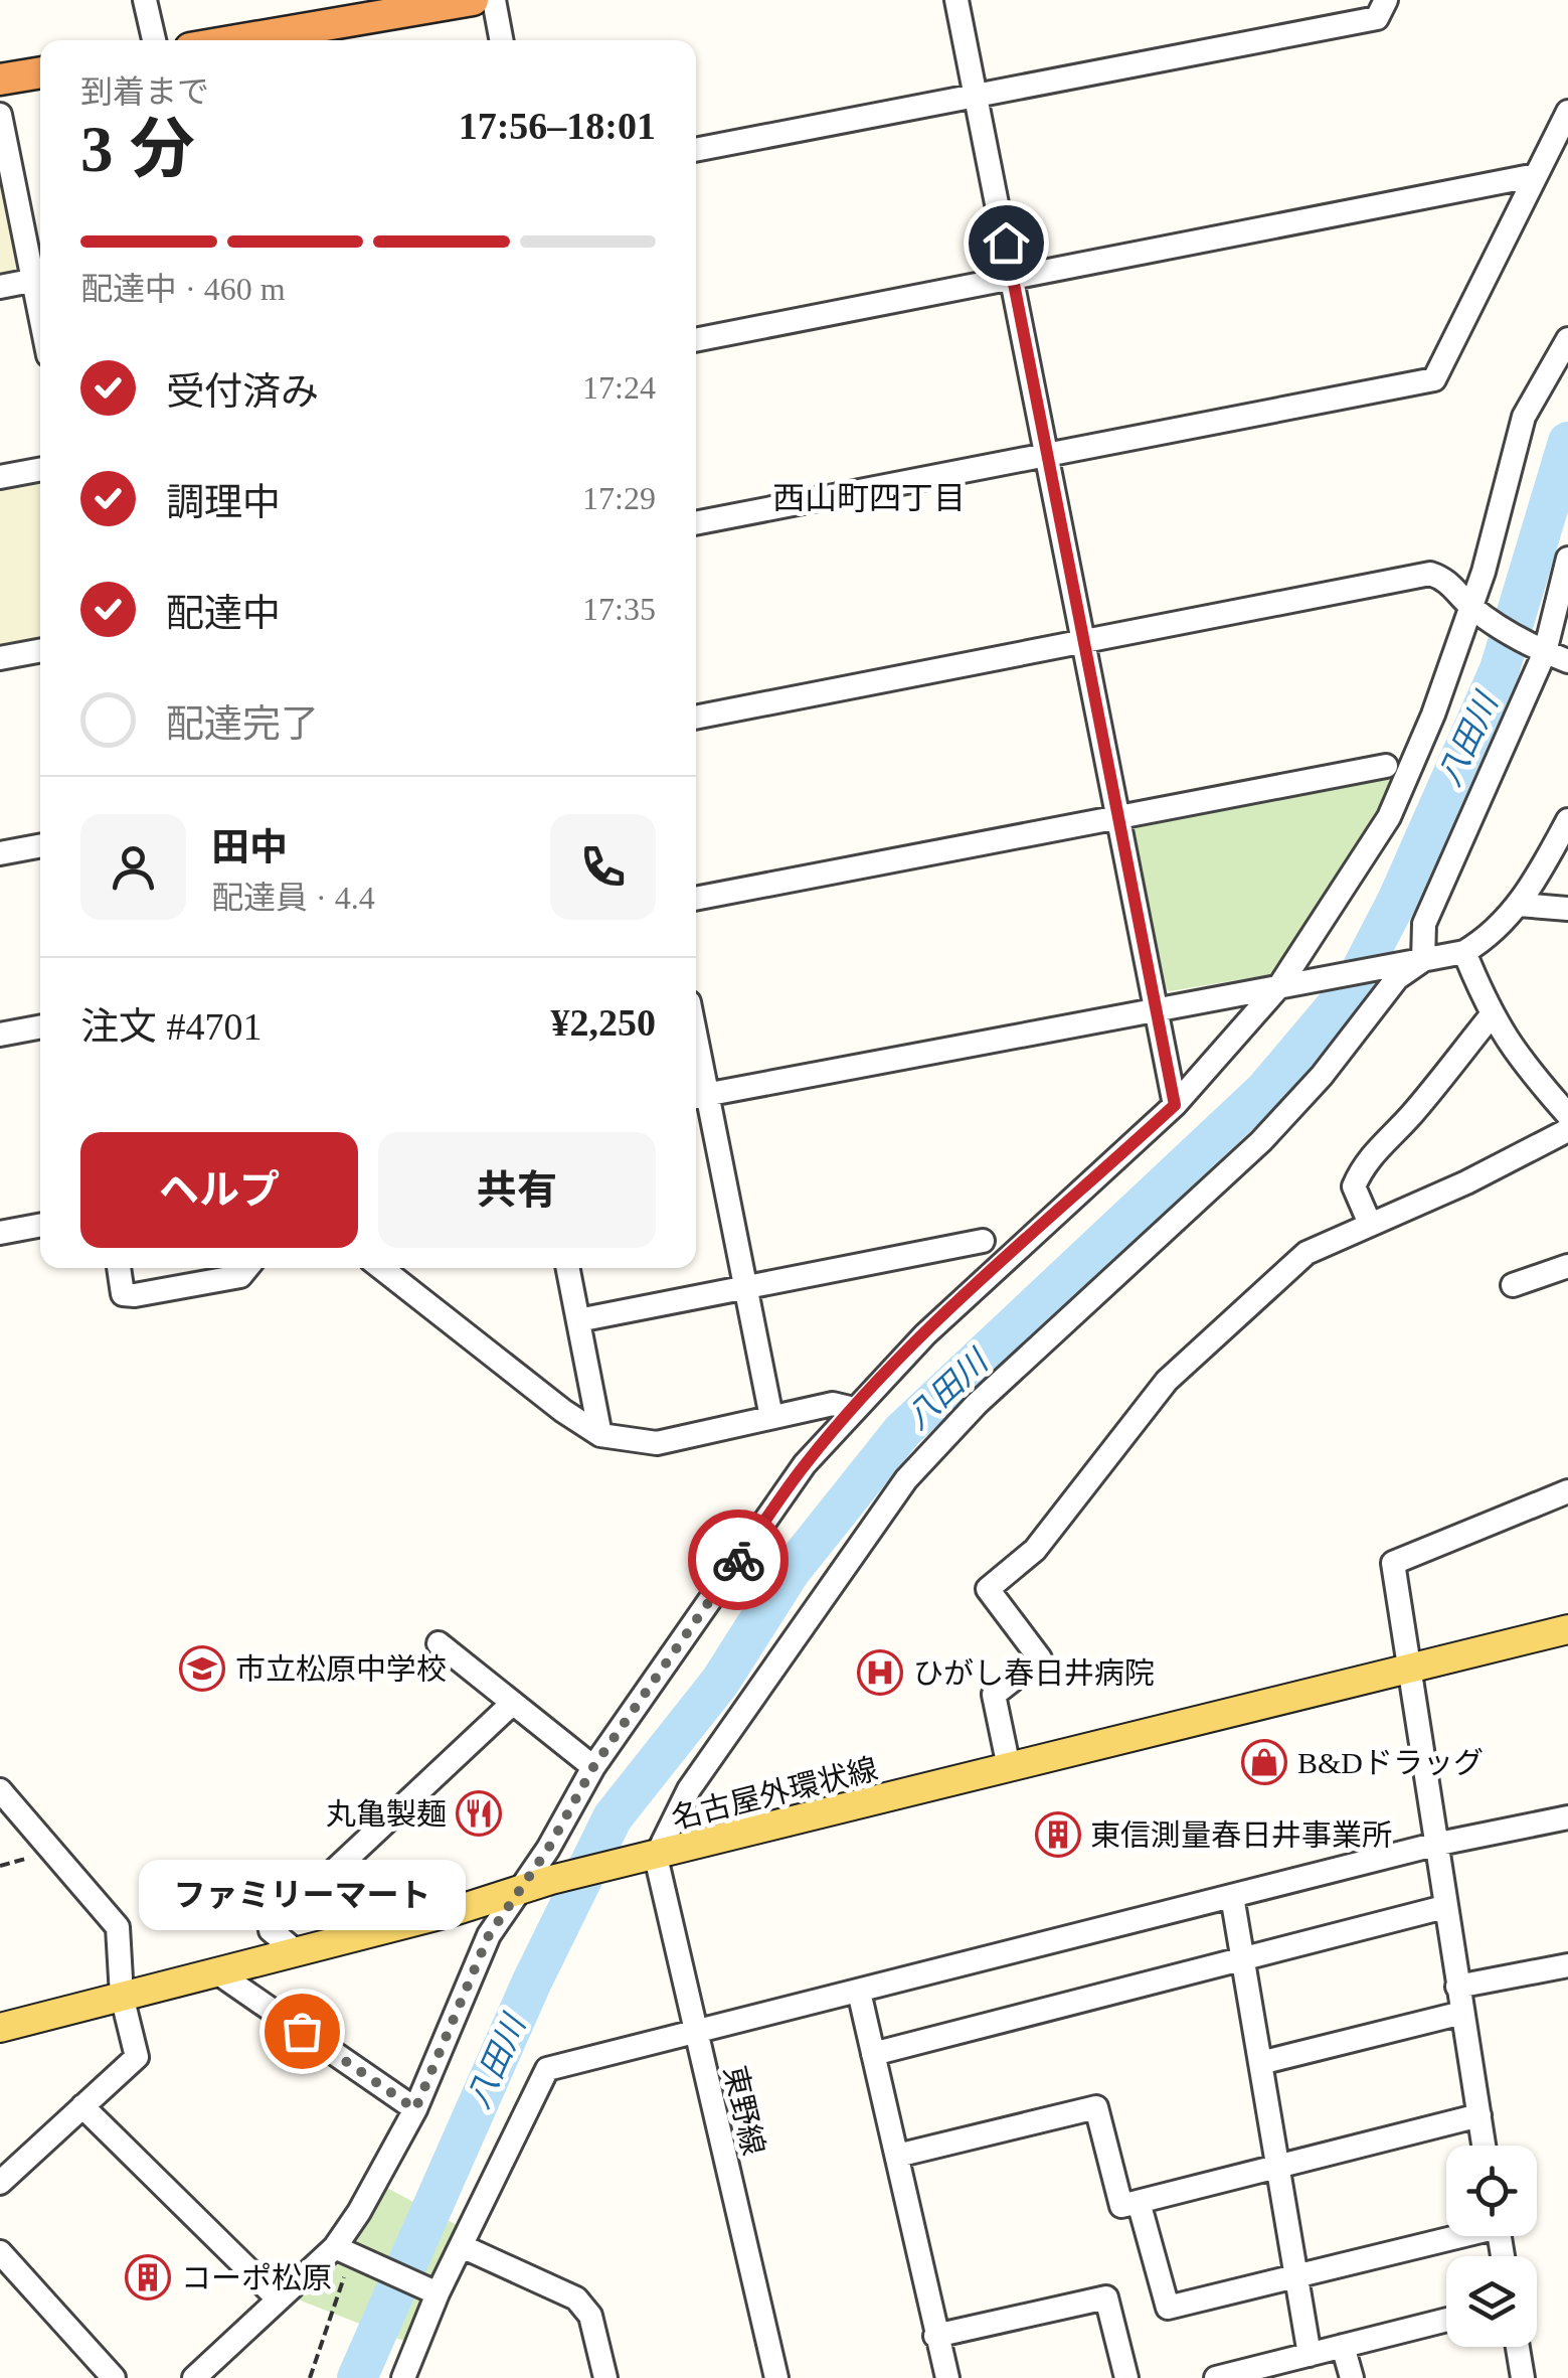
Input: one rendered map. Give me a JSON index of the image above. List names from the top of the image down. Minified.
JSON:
{"streets":{"main road":["名古屋外環状線"],"street":["東野線"]},"crossings":[["名古屋外環状線","東野線"]],"districts":["西山町四丁目"],"water":["八田川"],"places":{"school or university":["市立松原中学校"],"hospital":["ひがし春日井病院"],"shop":["B&Dドラッグ"],"restaurant":["丸亀製麺"],"building":["東信測量春日井事業所","コーポ松原"],"other":["ファミリーマート"]},"page":{"heading":["3 分","到着まで","17:56–18:01"],"panel":["田中","配達員 · 4.4","注文 #4701","¥2,250"],"bar":"配達中 · 460 m","list":[["受付済み","17:24"],["調理中","17:29"],["配達中","17:35"],"配達完了"],"buttons":["ヘルプ","共有"],"bubble":"ファミリーマート"}}
